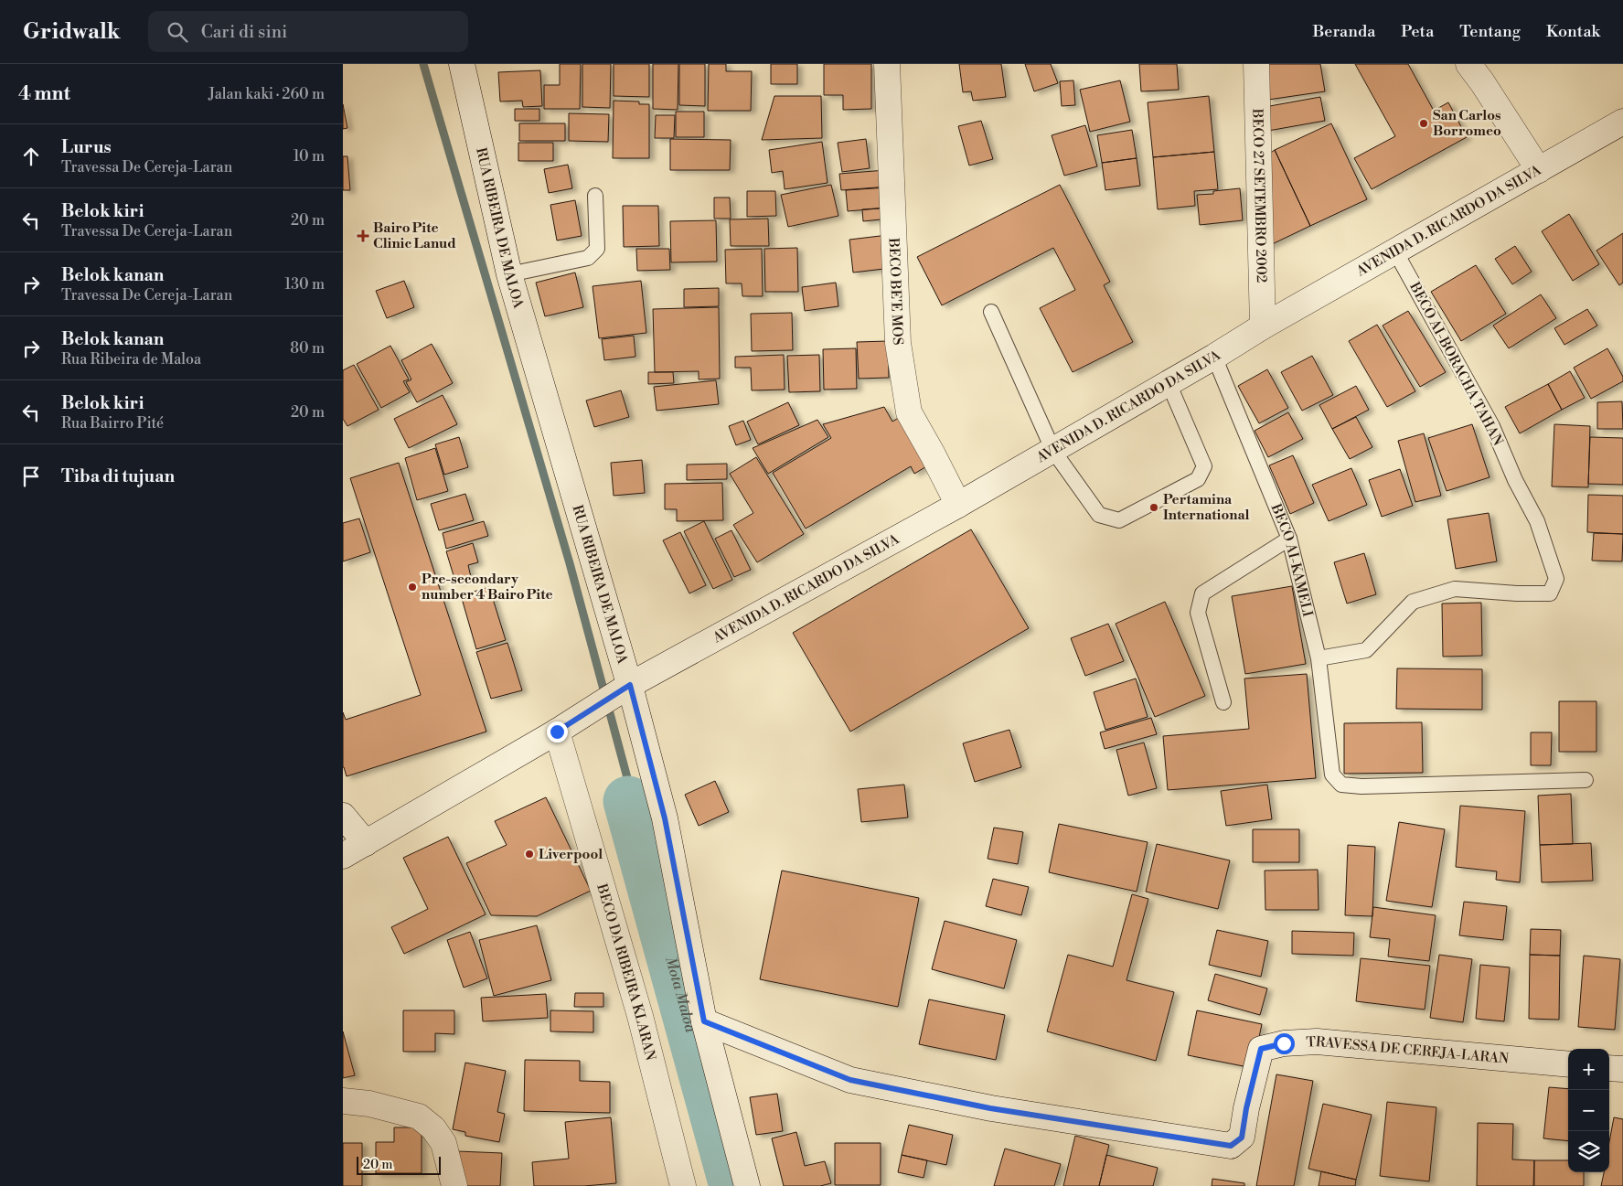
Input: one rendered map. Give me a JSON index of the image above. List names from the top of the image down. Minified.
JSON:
{"streets":{"street":["BECO 27 SETEMBRO 2002","AVENIDA D. RICARDO DA SILVA","RUA RIBEIRA DE MALOA","BECO BE'E MOS","BECO DA RIBEIRA KLARAN","TRAVESSA DE CEREJA-LARAN"],"lane":["BECO AI-BORACHA TAHAN","BECO AI-KAMELI"]},"crossings":[["BECO 27 SETEMBRO 2002","AVENIDA D. RICARDO DA SILVA"],["AVENIDA D. RICARDO DA SILVA","RUA RIBEIRA DE MALOA"],["AVENIDA D. RICARDO DA SILVA","BECO BE'E MOS"],["AVENIDA D. RICARDO DA SILVA","BECO AI-BORACHA TAHAN"],["AVENIDA D. RICARDO DA SILVA","BECO AI-KAMELI"],["AVENIDA D. RICARDO DA SILVA","BECO DA RIBEIRA KLARAN"],["RUA RIBEIRA DE MALOA","TRAVESSA DE CEREJA-LARAN"],["BECO AI-BORACHA TAHAN","BECO AI-KAMELI"]],"water":["Mota Maloa"],"places":{"other":["San Carlos Borromeo","Pertamina International","Pre-secondary number 4 Bairo Pite","Liverpool"],"health":["Bairo Pite Clinic Lanud"]},"scale_bar":"20 m","page":{"header":"Gridwalk","search":"Cari di sini","nav":["Beranda","Peta","Tentang","Kontak"],"heading":["4 mnt","Jalan kaki · 260 m"],"list":[["Lurus","Travessa De Cereja-Laran","10 m"],["Belok kiri","Travessa De Cereja-Laran","20 m"],["Belok kanan","Travessa De Cereja-Laran","130 m"],["Belok kanan","Rua Ribeira de Maloa","80 m"],["Belok kiri","Rua Bairro Pité","20 m"],"Tiba di tujuan"],"map_buttons":["+","−"],"scale":"20 m"}}
